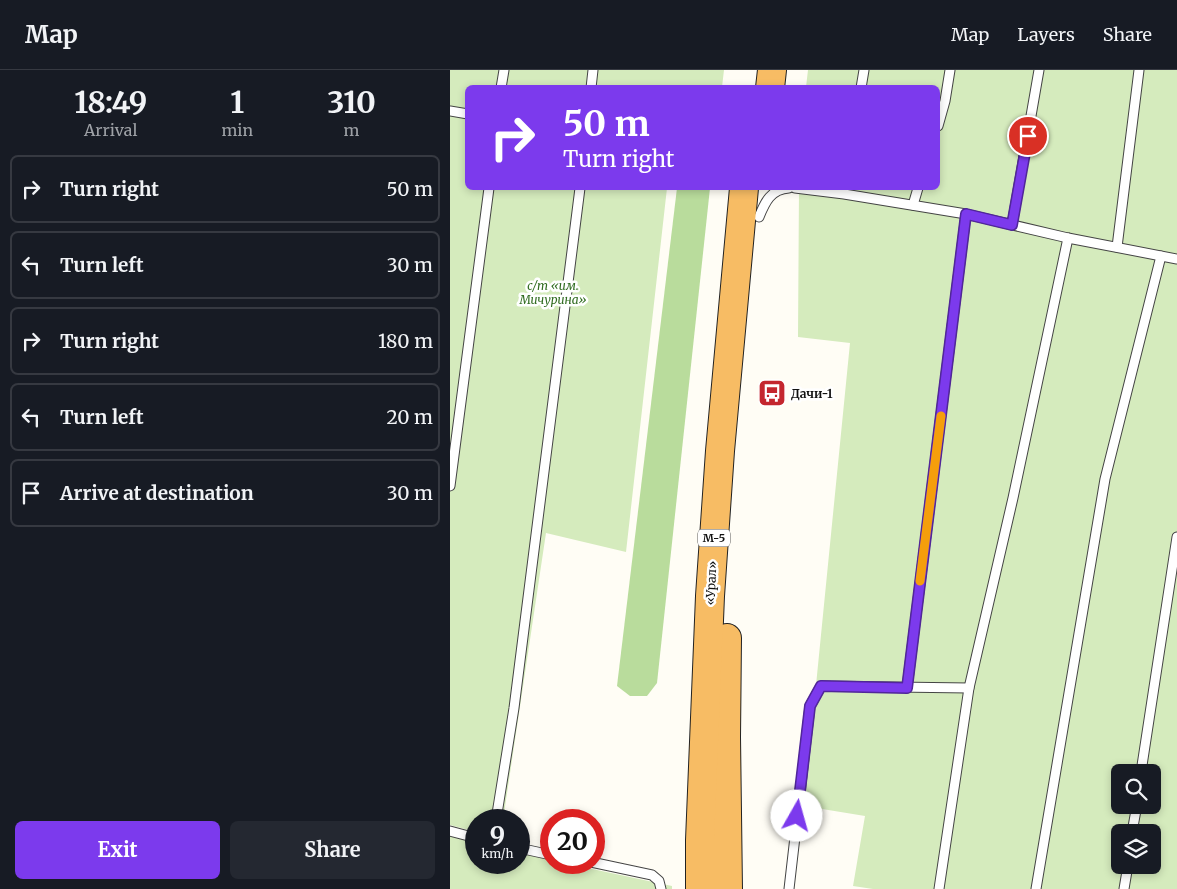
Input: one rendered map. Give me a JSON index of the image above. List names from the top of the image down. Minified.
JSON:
{"streets":{"highway":["М-5","«Урал»"]},"parks":["с/т «им. Мичурина»"],"places":{"bus stop":["Дачи-1"]},"page":{"header":"Map","nav":["Map","Layers","Share"],"eta":["18:49","Arrival","1","min","310","m"],"turn":["50 m","Turn right"],"list":[{"name":"Turn right","value":"50 m"},{"name":"Turn left","value":"30 m"},{"name":"Turn right","value":"180 m"},{"name":"Turn left","value":"20 m"},{"name":"Arrive at destination","value":"30 m"}],"speed":"9 km/h","limit":"20","buttons":["Exit","Share"]}}
